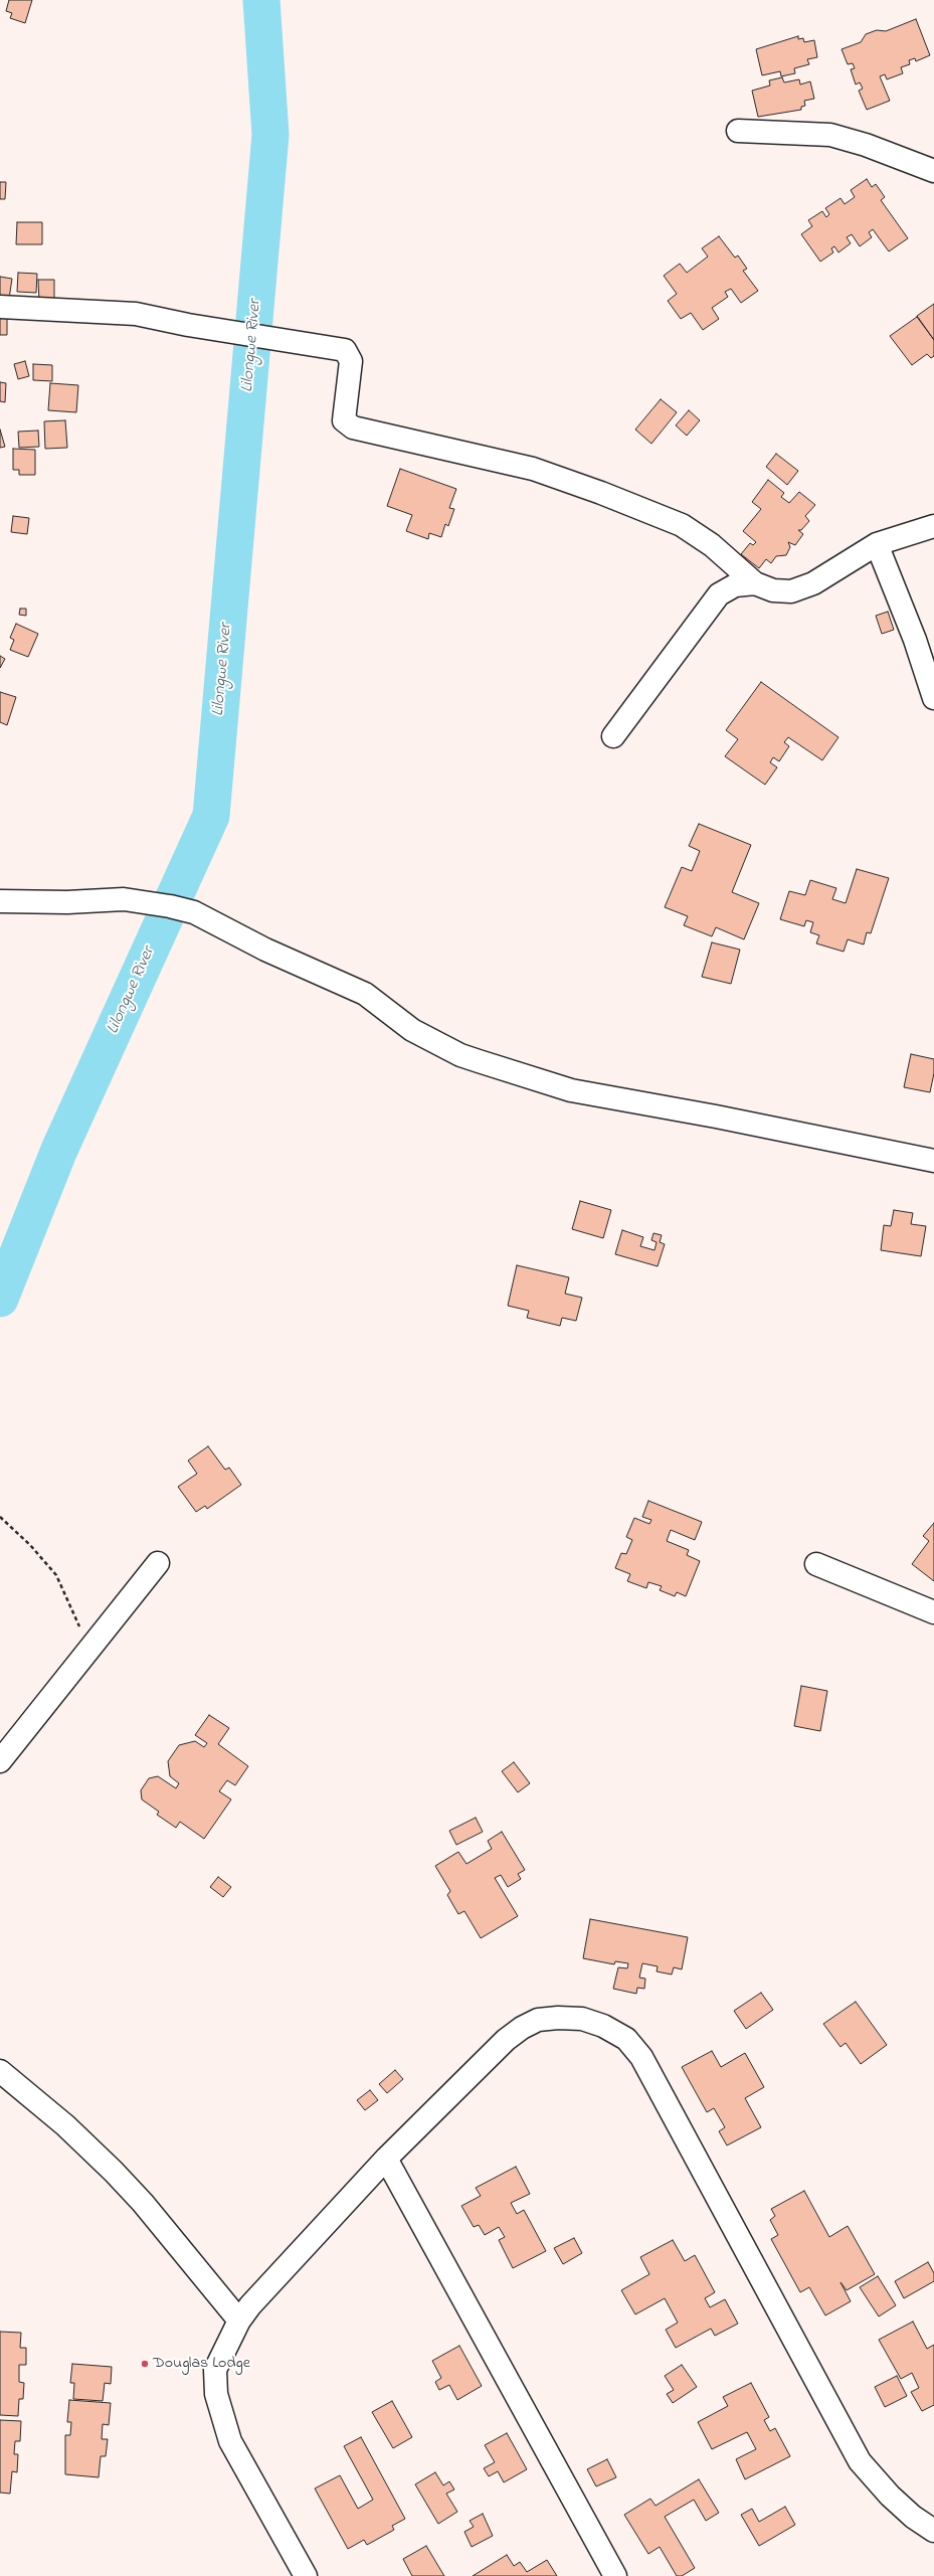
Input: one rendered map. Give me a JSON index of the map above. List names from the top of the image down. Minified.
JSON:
{"water":["Lilongwe River"],"places":["Douglas Lodge"]}
